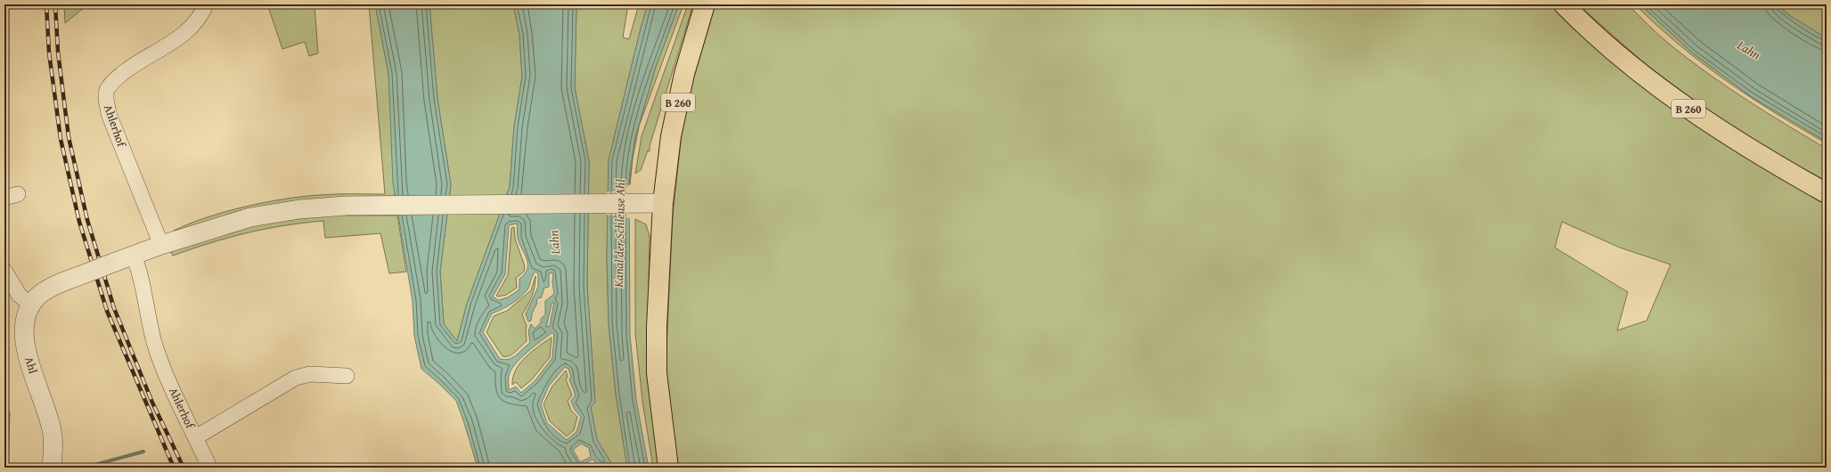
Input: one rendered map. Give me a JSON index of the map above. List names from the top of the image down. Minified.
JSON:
{"streets":{"main road":["B 260"],"street":["Ahlerhof","Ahl"]},"water":["Lahn","Kanal der Schleuse Ahl"]}
